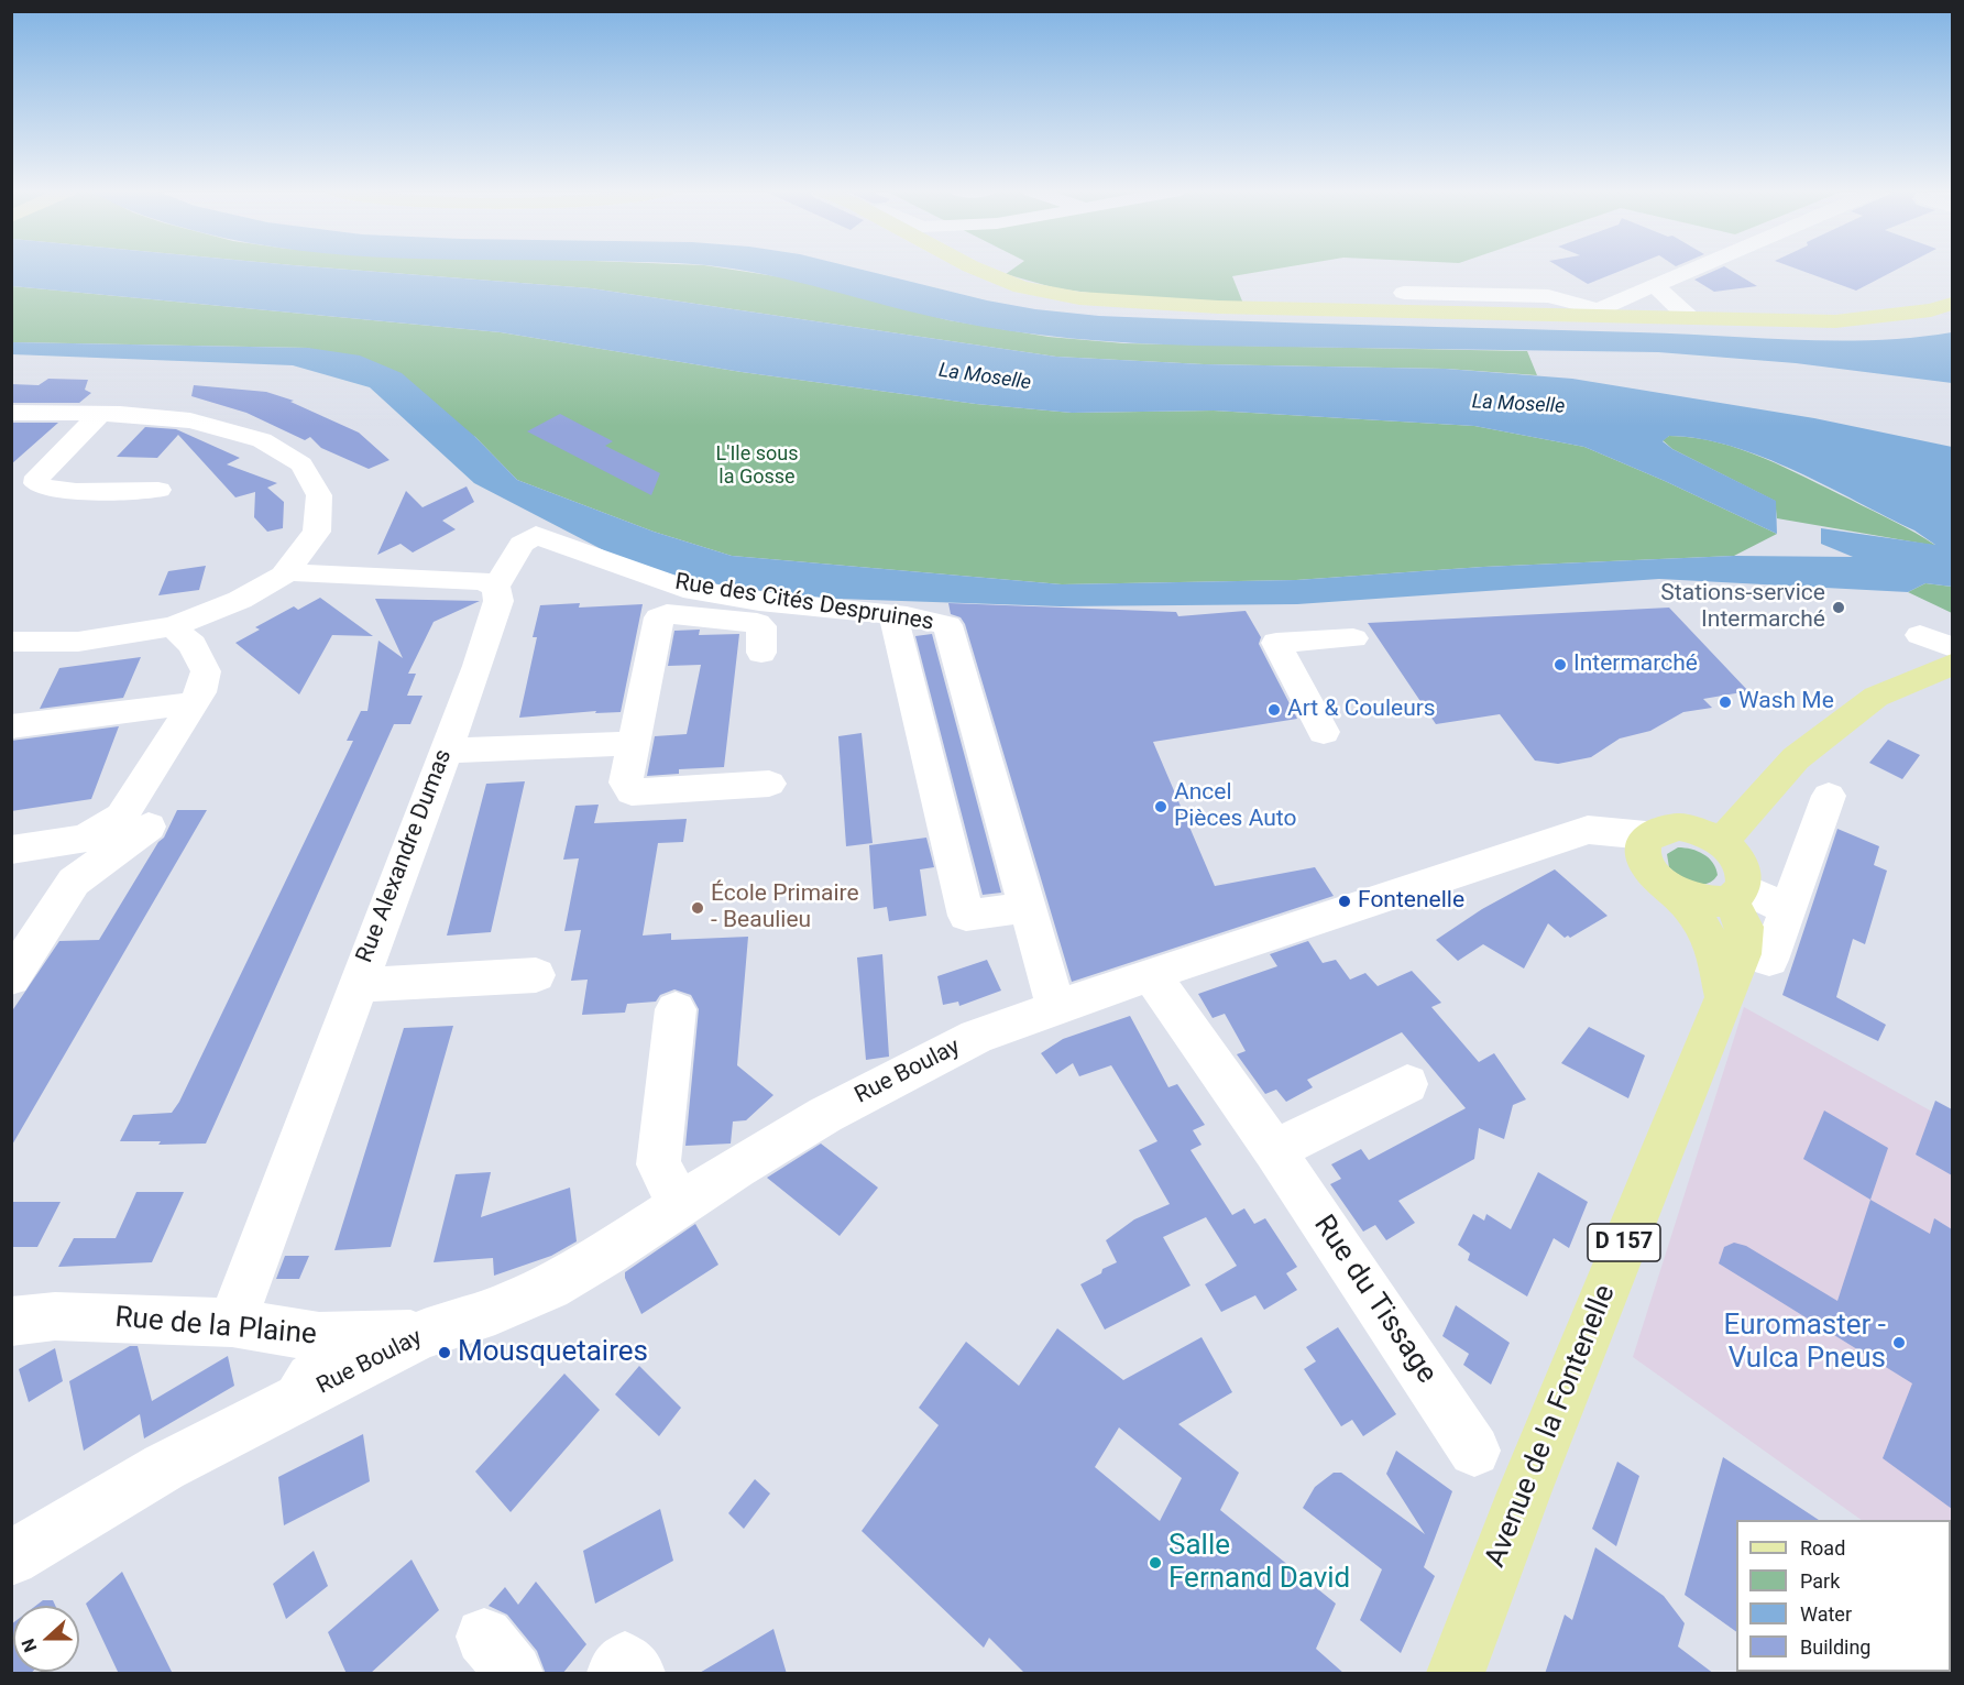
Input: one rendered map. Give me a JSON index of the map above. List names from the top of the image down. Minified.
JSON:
{"streets":{"main road":["D 157","Avenue de la Fontenelle"],"street":["Rue des Cités Despruines","Rue Alexandre Dumas","Rue Boulay","Rue du Tissage","Rue de la Plaine"]},"crossings":[["Rue des Cités Despruines","Rue Alexandre Dumas"],["Rue des Cités Despruines","Rue Boulay"],["Rue Alexandre Dumas","Rue de la Plaine"],["Rue Boulay","Rue du Tissage"],["Rue Boulay","Rue de la Plaine"],["Rue Boulay","Avenue de la Fontenelle"]],"water":["La Moselle"],"parks":["L'Ile sous la Gosse"],"places":["Stations-service Intermarché","Intermarché","Wash Me","Art & Couleurs","Ancel Pièces Auto","Fontenelle","École Primaire - Beaulieu","Euromaster - Vulca Pneus","Mousquetaires","Salle Fernand David"],"legend":["Road","Park","Water","Building"],"north":"left"}
